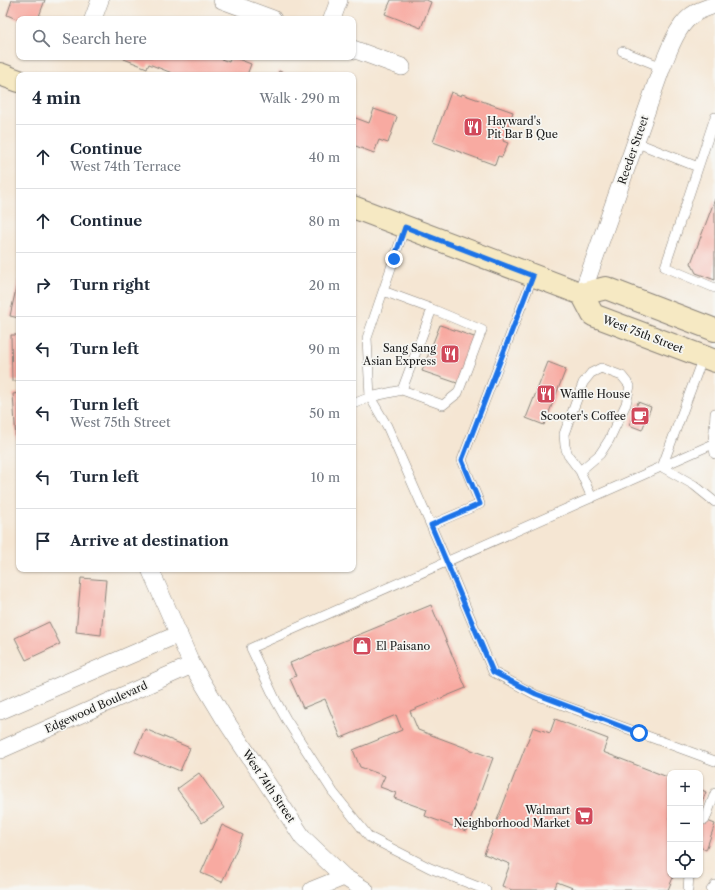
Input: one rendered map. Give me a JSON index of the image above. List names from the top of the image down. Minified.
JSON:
{"streets":{"main road":["West 75th Street"],"street":["Reeder Street","Edgewood Boulevard","West 74th Street"]},"crossings":[["Reeder Street","West 75th Street"],["Edgewood Boulevard","West 74th Street"]],"places":{"restaurant":["Hayward's Pit Bar B Que","Sang Sang Asian Express","Waffle House"],"cafe":["Scooter's Coffee"],"shop":["El Paisano"],"supermarket":["Walmart Neighborhood Market"]},"page":{"search":"Search here","heading":["4 min","Walk · 290 m"],"list":[["Continue","West 74th Terrace","40 m"],["Continue","80 m"],["Turn right","20 m"],["Turn left","90 m"],["Turn left","West 75th Street","50 m"],["Turn left","10 m"],"Arrive at destination"],"map_buttons":["+","−"]}}
